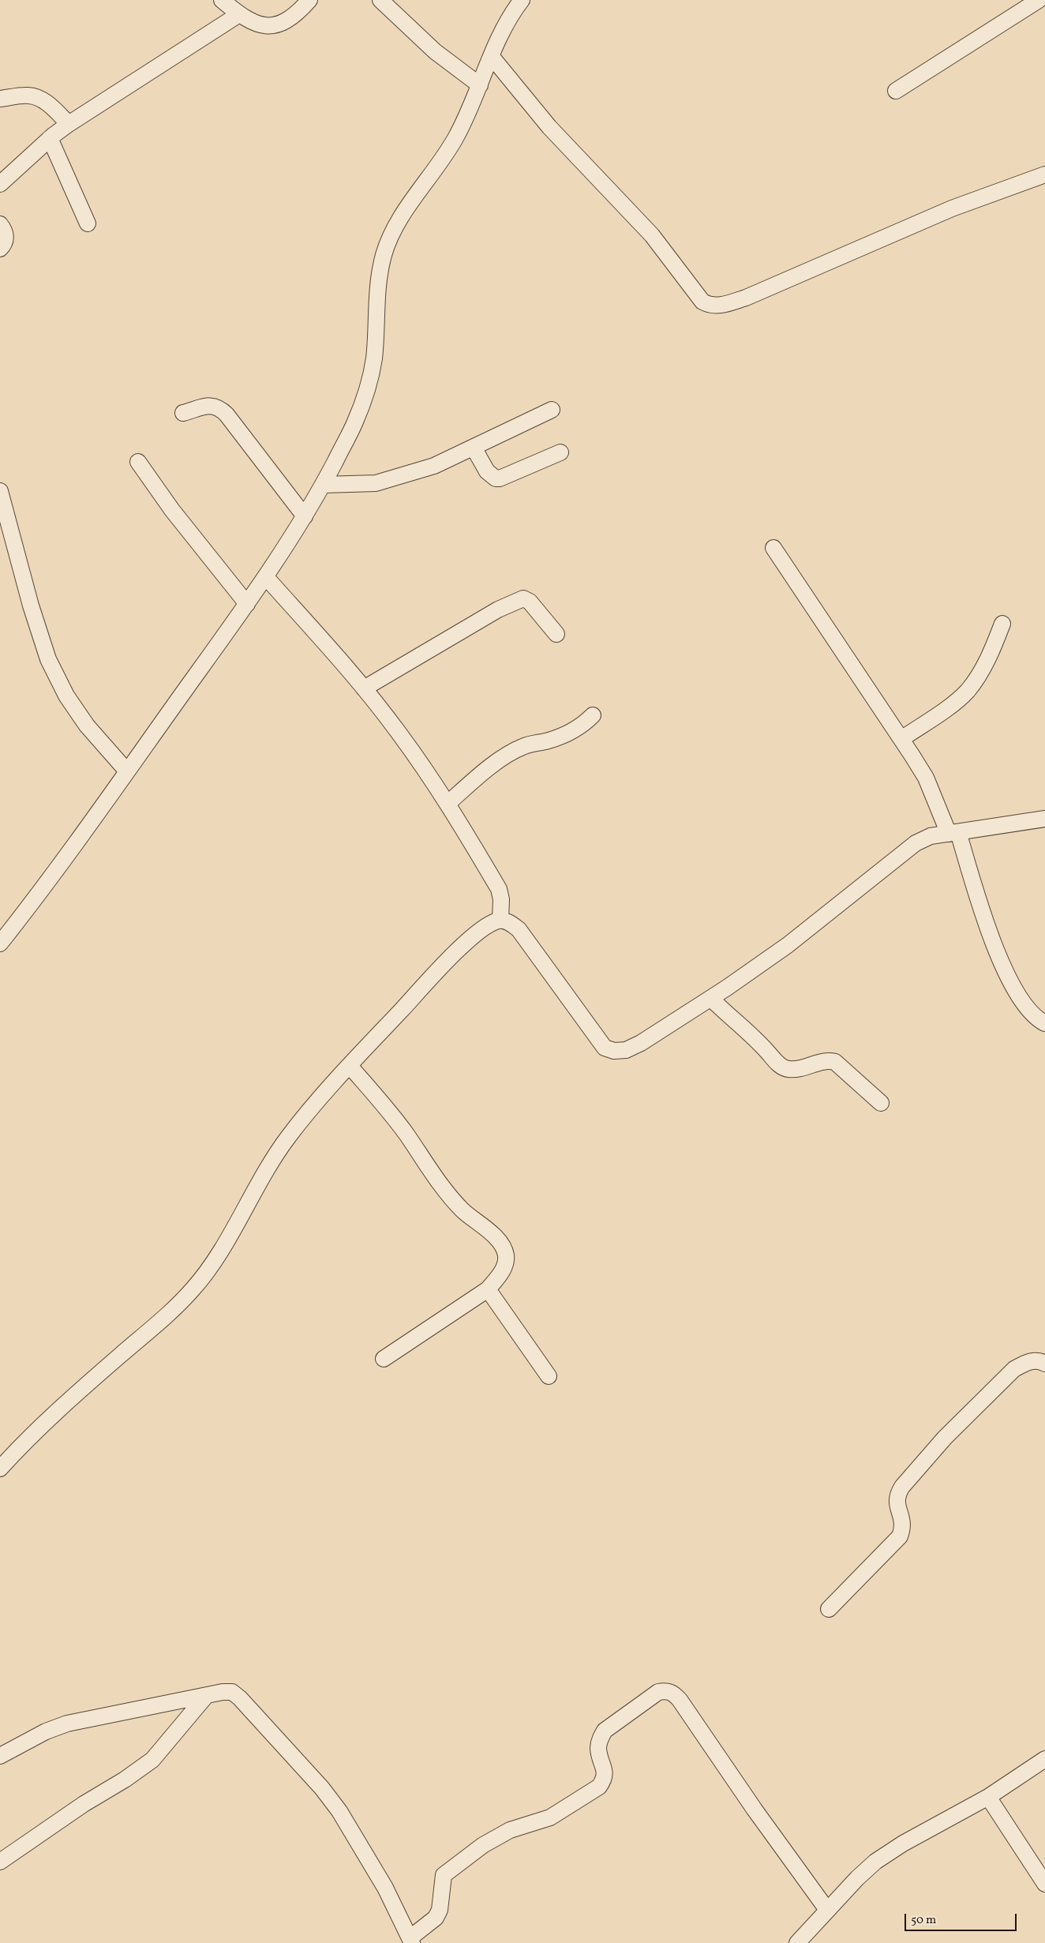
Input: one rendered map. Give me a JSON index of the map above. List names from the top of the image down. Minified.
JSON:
{"scale_bar":"50 m"}
